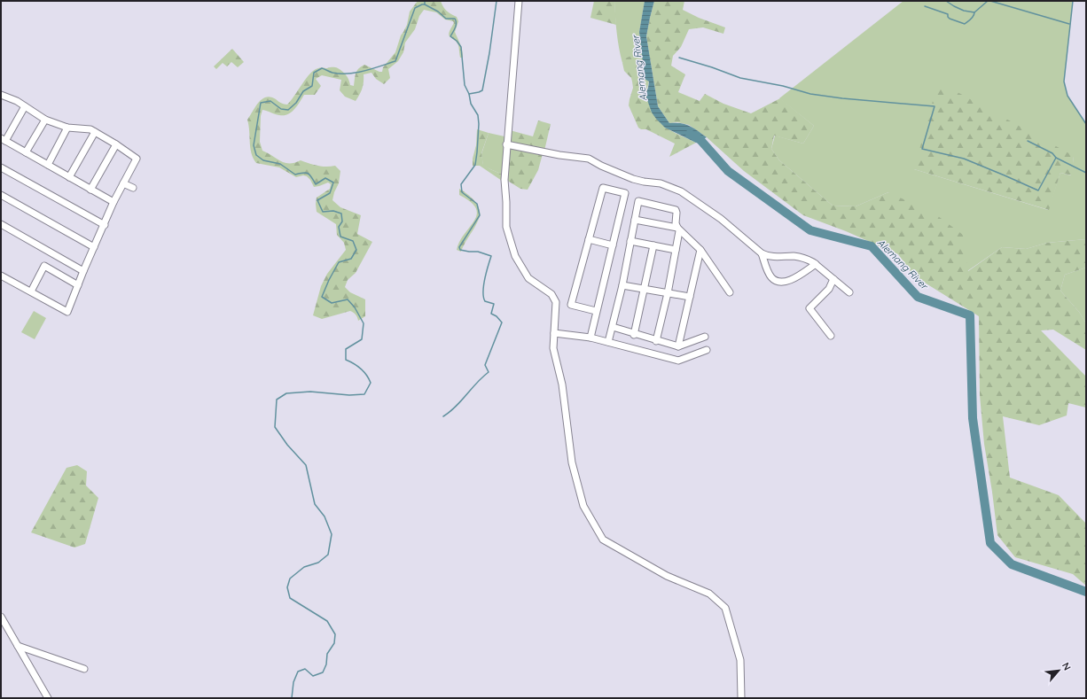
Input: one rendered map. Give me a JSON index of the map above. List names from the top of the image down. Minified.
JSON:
{"water":["Alemang River"],"north":"top right"}
